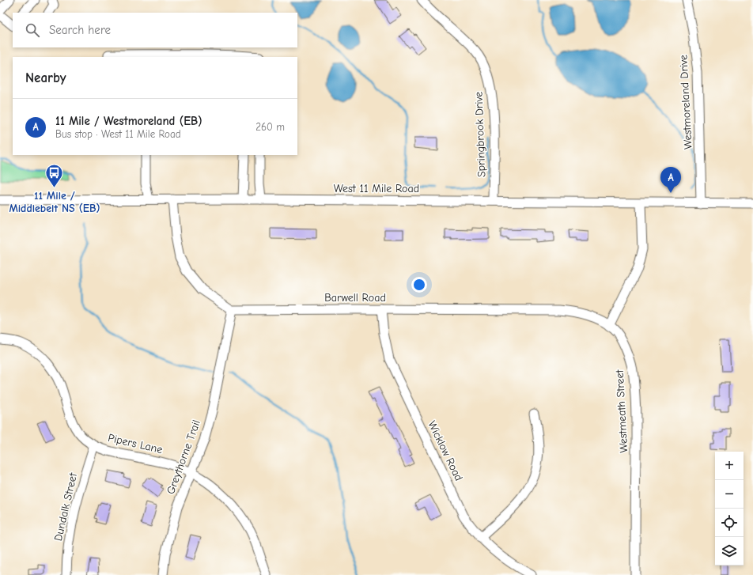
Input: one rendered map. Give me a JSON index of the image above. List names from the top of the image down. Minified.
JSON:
{"streets":{"street":["Westmoreland Drive","Springbrook Drive","West 11 Mile Road","Barwell Road","Westmeath Street","Pipers Lane","Wicklow Road","Greythorne Trail","Dundalk Street"]},"crossings":[["Westmoreland Drive","West 11 Mile Road"],["Springbrook Drive","West 11 Mile Road"],["Barwell Road","Westmeath Street"],["Barwell Road","Wicklow Road"],["Barwell Road","Greythorne Trail"],["Pipers Lane","Greythorne Trail"],["Pipers Lane","Dundalk Street"]],"places":{"bus stop":["11 Mile / Middlebelt NS (EB)"]},"page":{"search":"Search here","heading":"Nearby","list":[{"mark":"A","name":"11 Mile / Westmoreland (EB)","note":"Bus stop · West 11 Mile Road","value":"260 m"}],"pins":"A","map_buttons":["+","−"]}}
